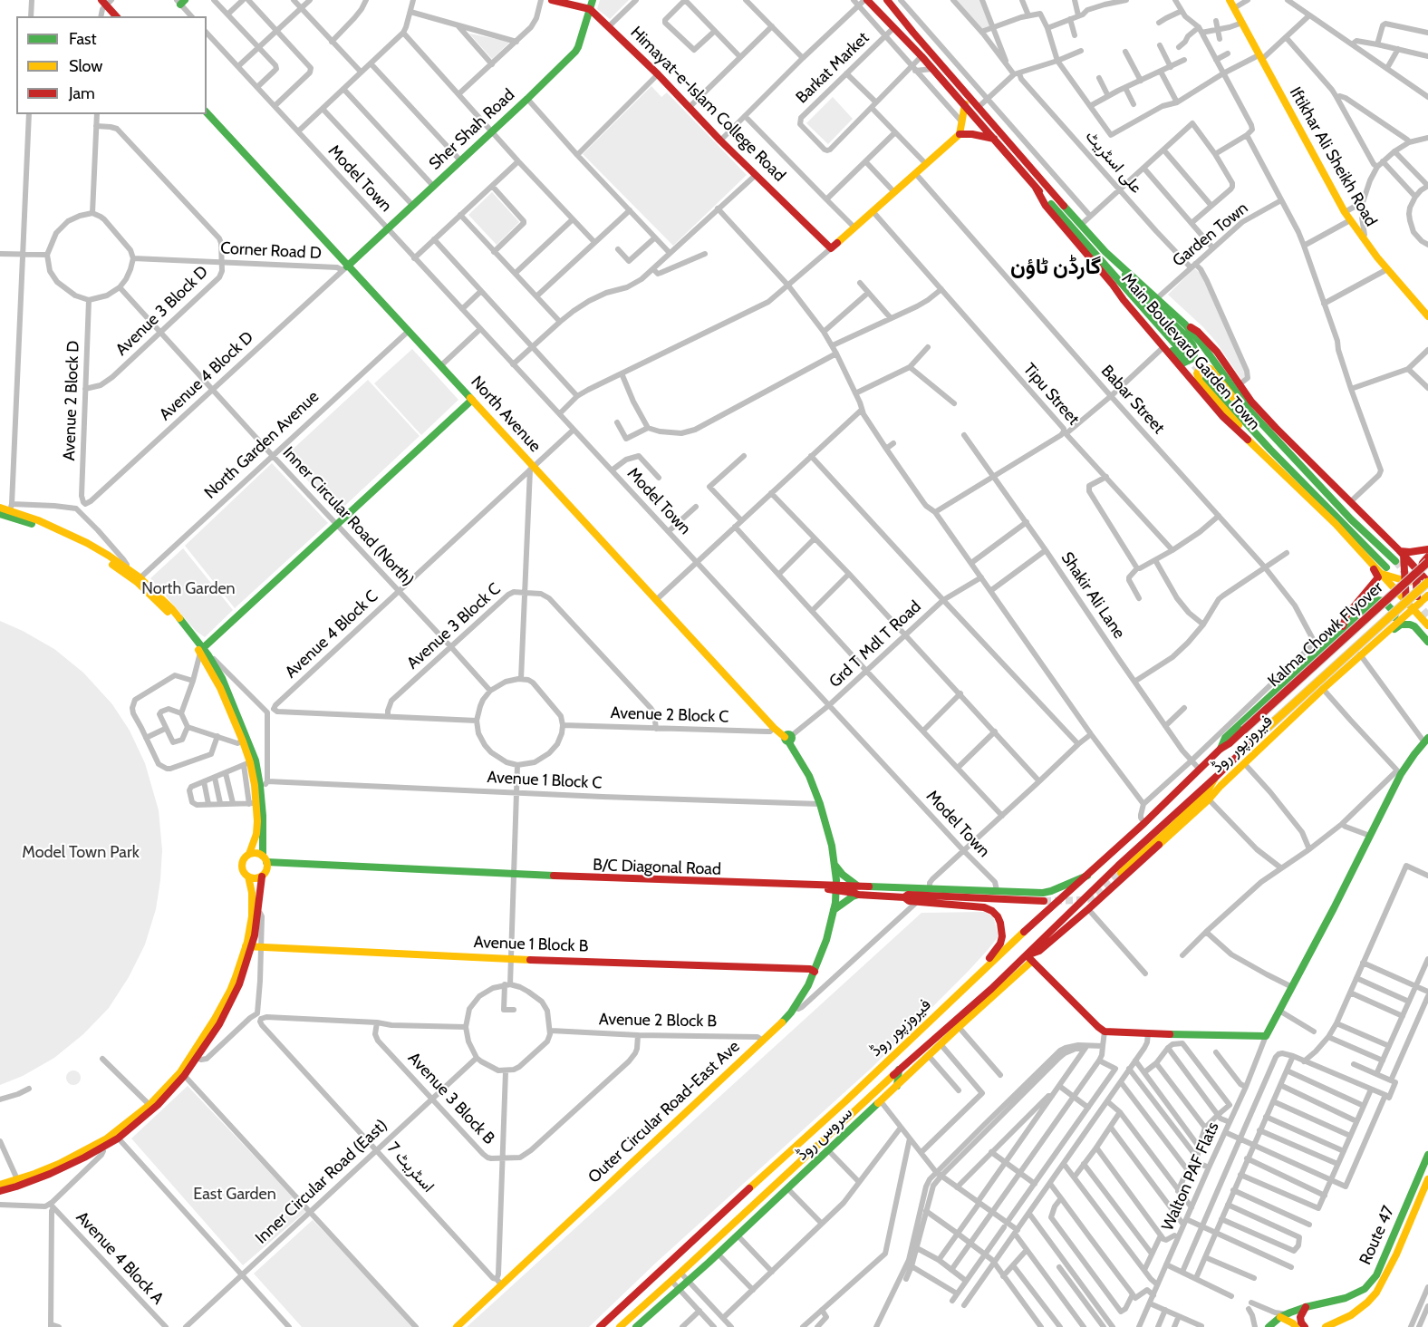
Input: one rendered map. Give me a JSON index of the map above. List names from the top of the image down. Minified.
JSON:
{"streets":{"main road":["Himayat-e-Islam College Road","Sher Shah Road","Iftikhar Ali Sheikh Road","Main Boulevard Garden Town","North Avenue","Kalma Chowk Flyover","فیروزپور روڈ","B/C Diagonal Road","Avenue 1 Block B","Outer Circular Road-East Ave","سروس روڈ","Route 47"],"street":["Barkat Market","علی اسٹریٹ","Model Town","Garden Town","Corner Road D","Avenue 3 Block D","Avenue 4 Block D","Tipu Street","Babar Street","Avenue 2 Block D","North Garden Avenue","Inner Circular Road (North)","Shakir Ali Lane","Avenue 3 Block C","Avenue 4 Block C","Grd T Mdl T Road","Avenue 2 Block C","Avenue 1 Block C","Avenue 2 Block B","Avenue 3 Block B","اسٹریٹ 7","Walton PAF Flats","Inner Circular Road (East)","Avenue 4 Block A"]},"crossings":[["Barkat Market","Main Boulevard Garden Town"],["Himayat-e-Islam College Road","Sher Shah Road"],["Sher Shah Road","Model Town"],["Sher Shah Road","Corner Road D"],["Sher Shah Road","Avenue 4 Block D"],["Sher Shah Road","North Avenue"],["علی اسٹریٹ","Garden Town"],["علی اسٹریٹ","Main Boulevard Garden Town"],["Model Town","Avenue 4 Block C"],["Model Town","Grd T Mdl T Road"],["Garden Town","Main Boulevard Garden Town"],["Corner Road D","Avenue 3 Block D"],["Corner Road D","Avenue 4 Block D"],["Corner Road D","Avenue 2 Block D"],["Corner Road D","North Avenue"],["Corner Road D","Inner Circular Road (North)"],["Avenue 3 Block D","Avenue 2 Block D"],["Avenue 3 Block D","Inner Circular Road (North)"],["Main Boulevard Garden Town","Kalma Chowk Flyover"],["Main Boulevard Garden Town","فیروزپور روڈ"],["Avenue 4 Block D","Avenue 2 Block D"],["Avenue 4 Block D","North Avenue"],["Avenue 4 Block D","Inner Circular Road (North)"],["Babar Street","فیروزپور روڈ"],["Avenue 2 Block D","Inner Circular Road (North)"],["North Avenue","North Garden Avenue"],["North Avenue","Avenue 4 Block C"],["North Avenue","Grd T Mdl T Road"],["North Avenue","Avenue 2 Block C"],["North Avenue","Outer Circular Road-East Ave"],["North Garden Avenue","Inner Circular Road (North)"],["Inner Circular Road (North)","Avenue 3 Block C"],["Inner Circular Road (North)","Avenue 4 Block C"],["Inner Circular Road (North)","Avenue 2 Block C"],["Shakir Ali Lane","فیروزپور روڈ"],["Avenue 3 Block C","Avenue 2 Block C"],["Kalma Chowk Flyover","فیروزپور روڈ"],["Grd T Mdl T Road","Outer Circular Road-East Ave"],["فیروزپور روڈ","سروس روڈ"],["Avenue 1 Block C","Outer Circular Road-East Ave"],["B/C Diagonal Road","Outer Circular Road-East Ave"],["Avenue 1 Block B","Outer Circular Road-East Ave"],["Avenue 2 Block B","Avenue 3 Block B"],["Avenue 2 Block B","Outer Circular Road-East Ave"],["Avenue 2 Block B","Inner Circular Road (East)"],["Avenue 3 Block B","Inner Circular Road (East)"],["Outer Circular Road-East Ave","اسٹریٹ 7"],["اسٹریٹ 7","Inner Circular Road (East)"]],"districts":["گارڈن ٹاؤن"],"parks":["North Garden","Model Town Park","East Garden"],"legend":["Fast","Slow","Jam"]}
